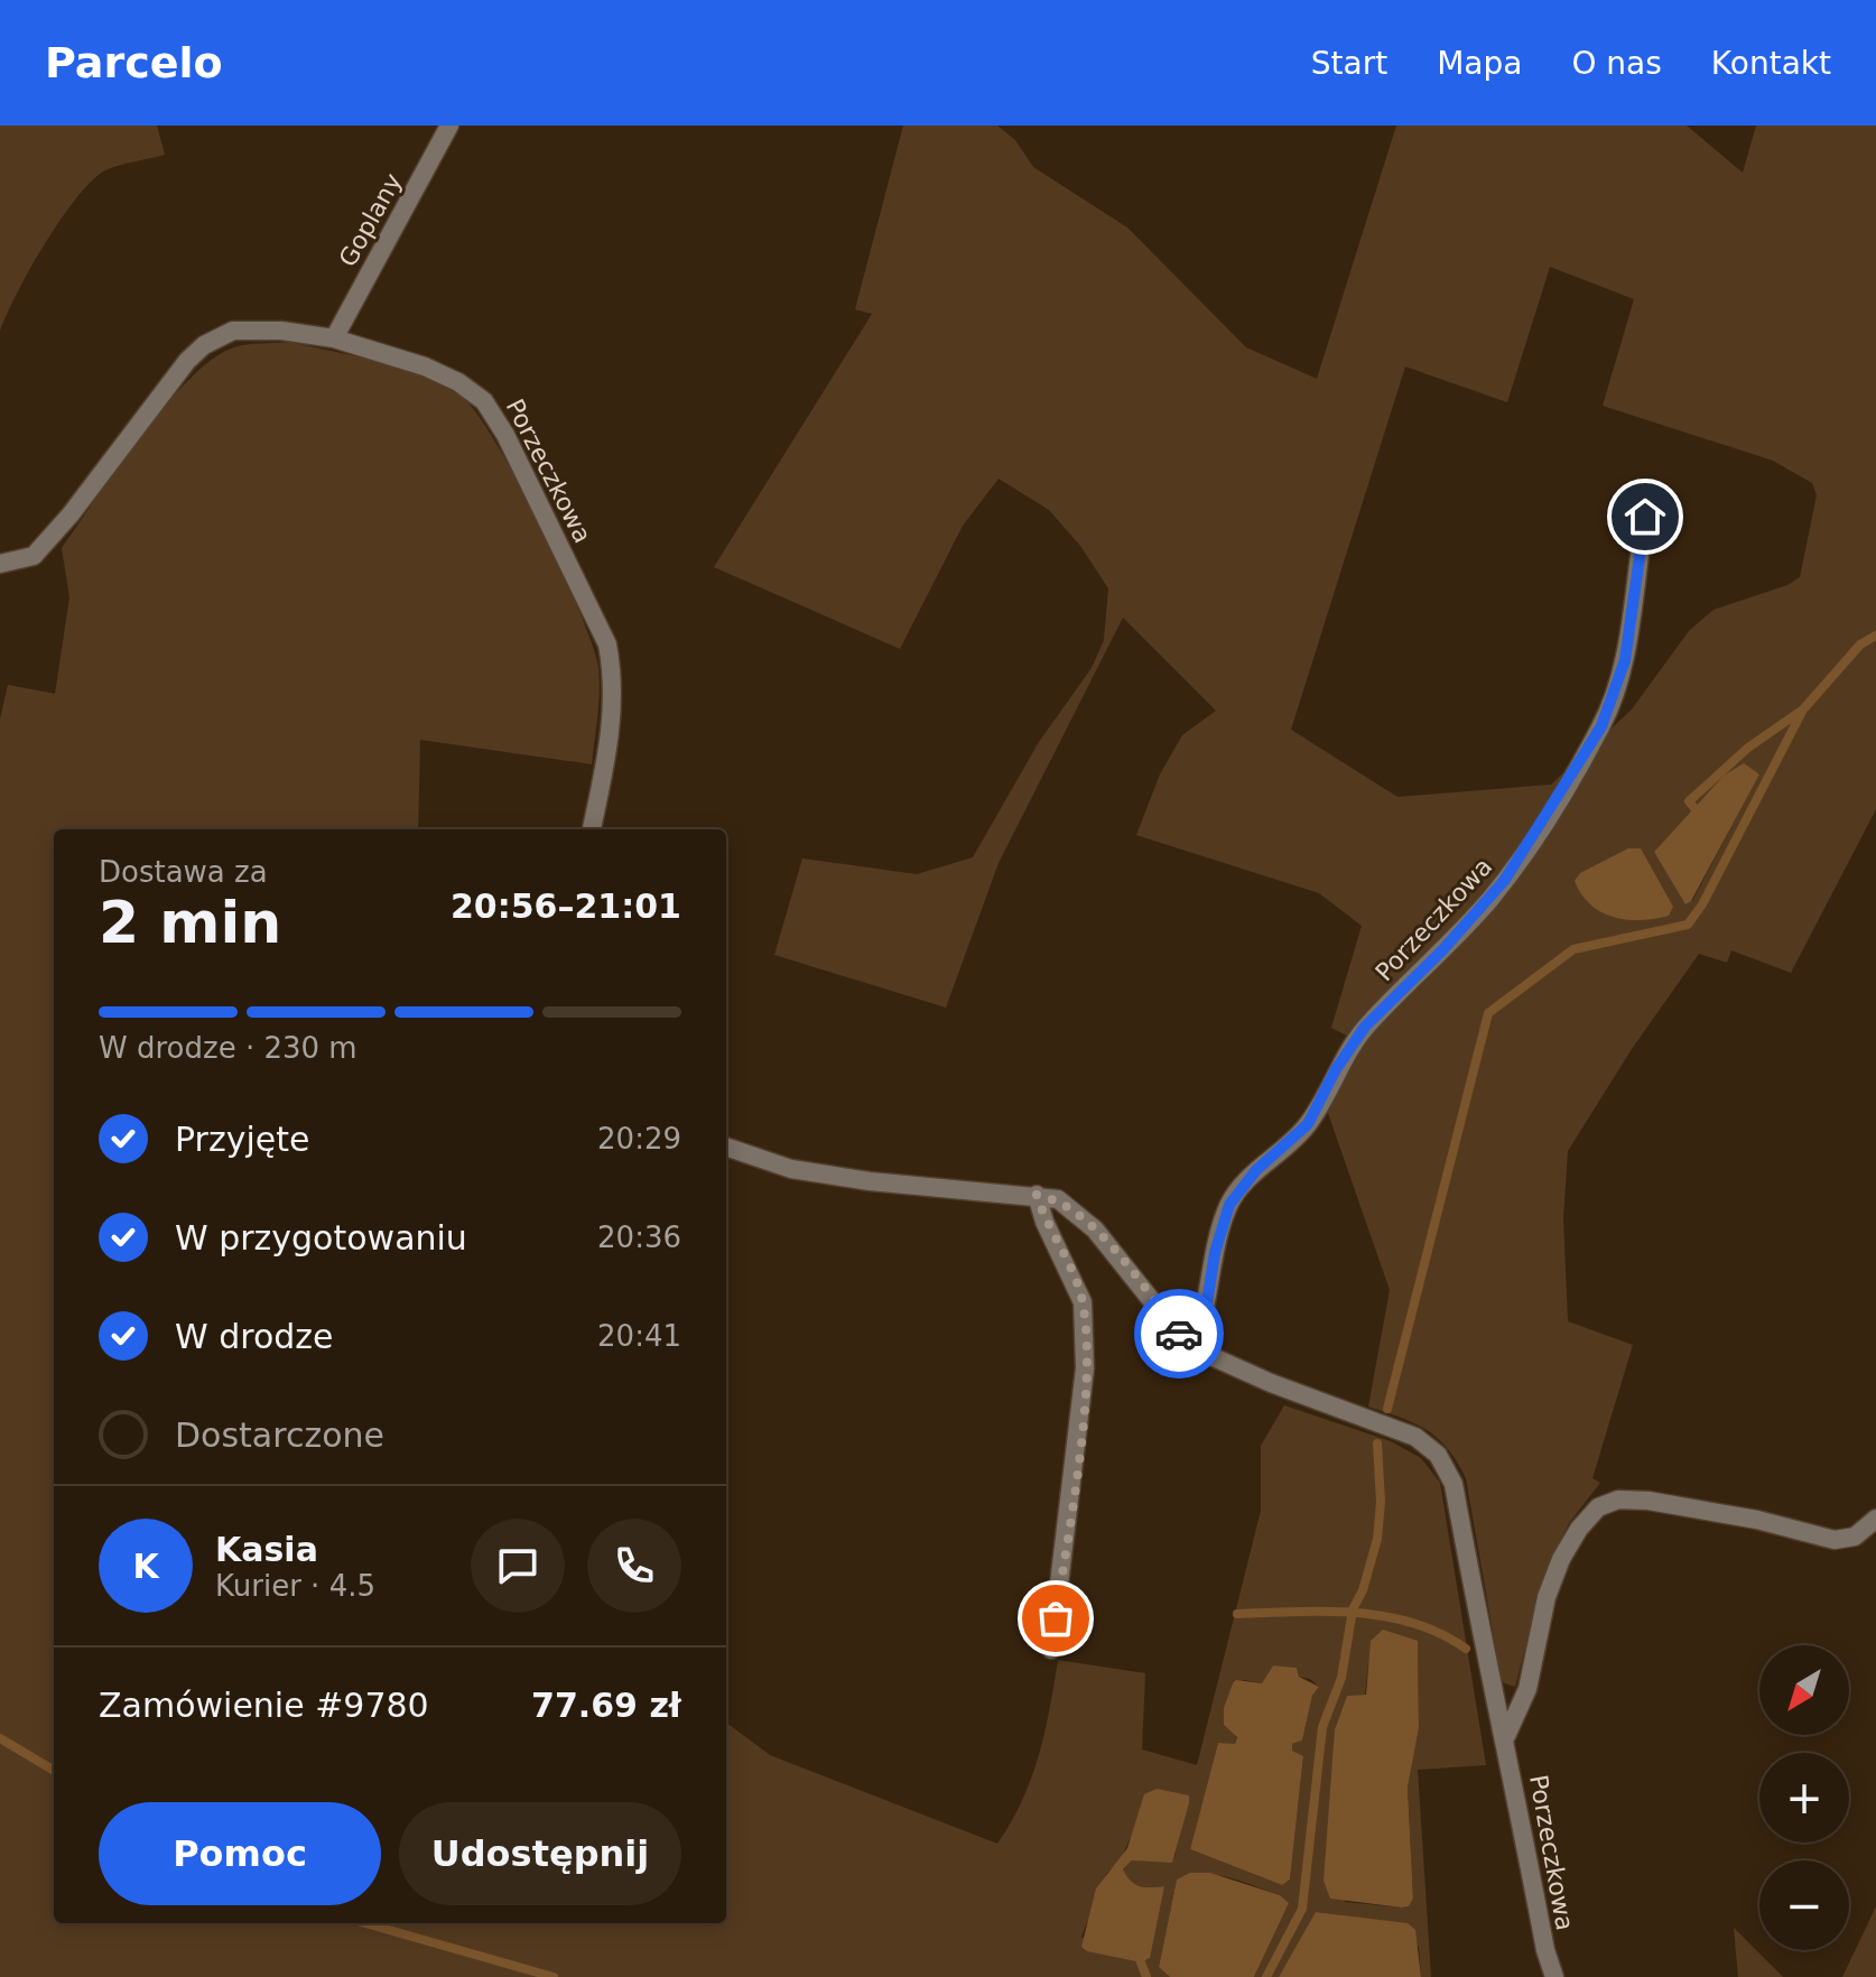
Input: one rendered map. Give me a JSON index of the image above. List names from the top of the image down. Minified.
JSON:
{"streets":{"street":["Goplany","Porzeczkowa"]},"crossings":[["Goplany","Porzeczkowa"]],"north":"bottom left","page":{"header":"Parcelo","nav":["Start","Mapa","O nas","Kontakt"],"heading":["2 min","Dostawa za","20:56–21:01"],"panel":["Kasia","Kurier · 4.5","Zamówienie #9780","77.69 zł"],"bar":"W drodze · 230 m","list":[["Przyjęte","20:29"],["W przygotowaniu","20:36"],["W drodze","20:41"],"Dostarczone"],"round":"K","map_buttons":["+","−"],"buttons":["Pomoc","Udostępnij"]}}
